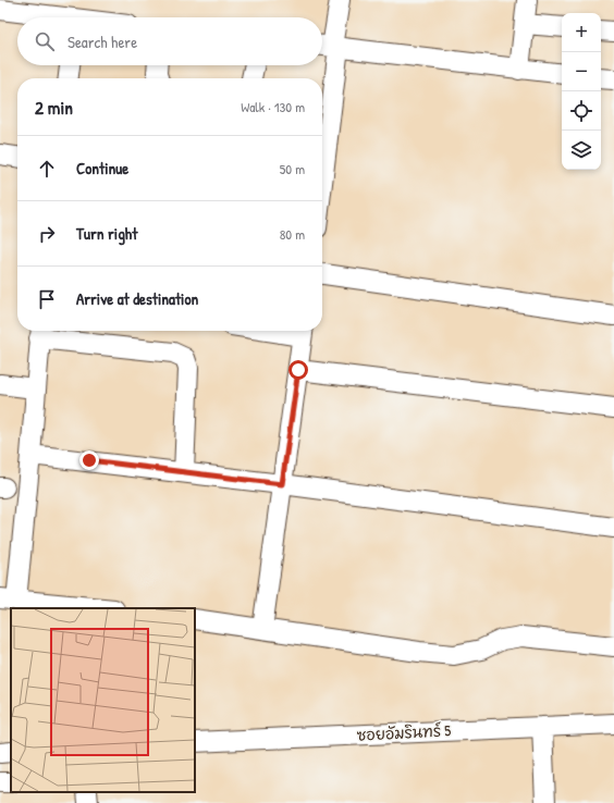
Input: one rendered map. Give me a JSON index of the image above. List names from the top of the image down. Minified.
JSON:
{"streets":{"street":["ซอยอัมรินทร์ 5"]},"page":{"map_buttons":["+","−"],"search":"Search here","heading":["2 min","Walk · 130 m"],"list":[["Continue","50 m"],["Turn right","80 m"],"Arrive at destination"]}}
